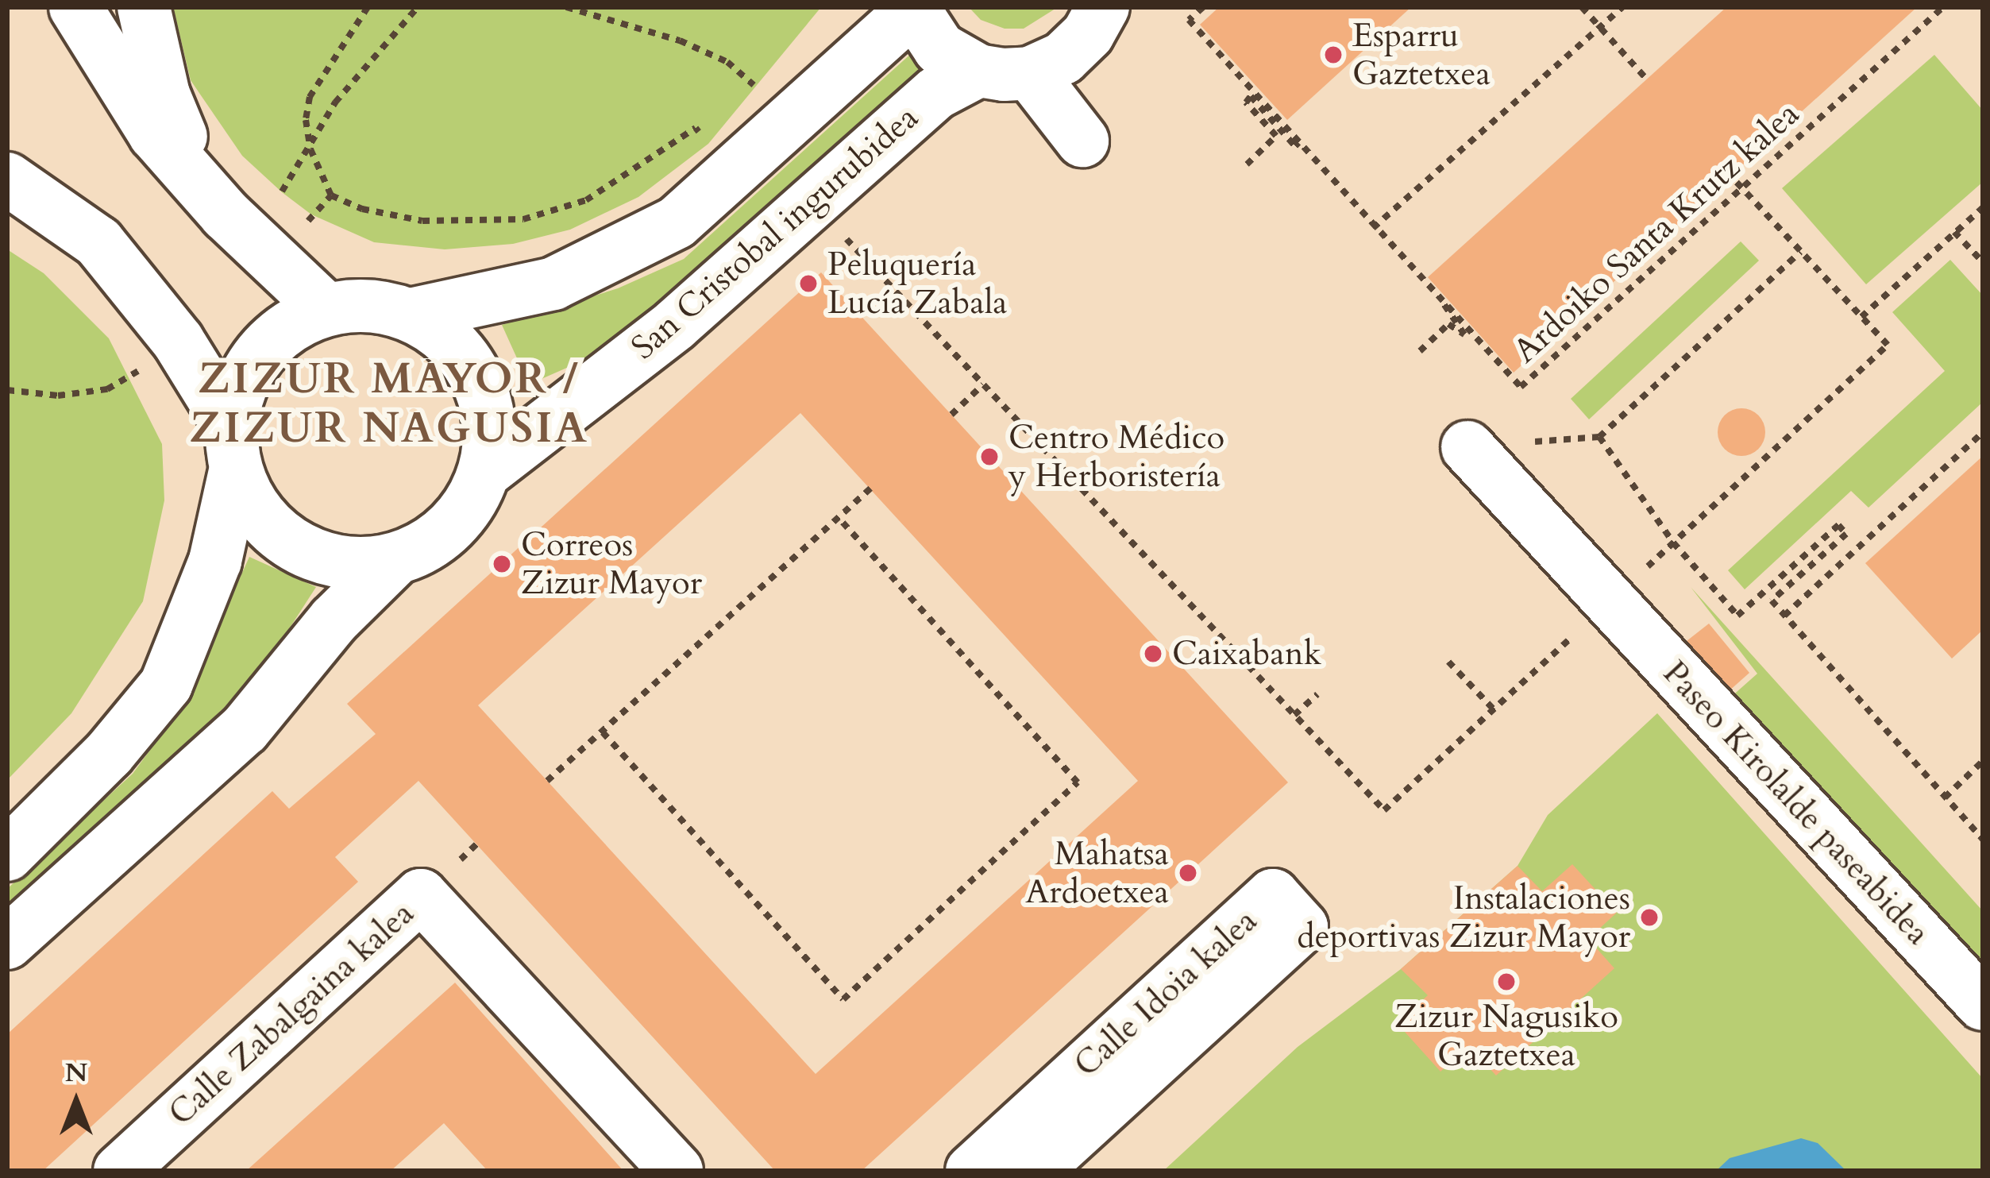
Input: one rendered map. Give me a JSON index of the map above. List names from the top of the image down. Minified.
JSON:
{"streets":{"street":["San Cristobal ingurubidea","Paseo Kirolalde paseabidea","Calle Idoia kalea","Calle Zabalgaina kalea"],"path":["Ardoiko Santa Krutz kalea"]},"districts":["ZIZUR MAYOR / ZIZUR NAGUSIA"],"places":["Esparru Gaztetxea","Peluquería Lucía Zabala","Centro Médico y Herboristería","Correos Zizur Mayor","Caixabank","Mahatsa Ardoetxea","Instalaciones deportivas Zizur Mayor","Zizur Nagusiko Gaztetxea"],"north":"top"}
